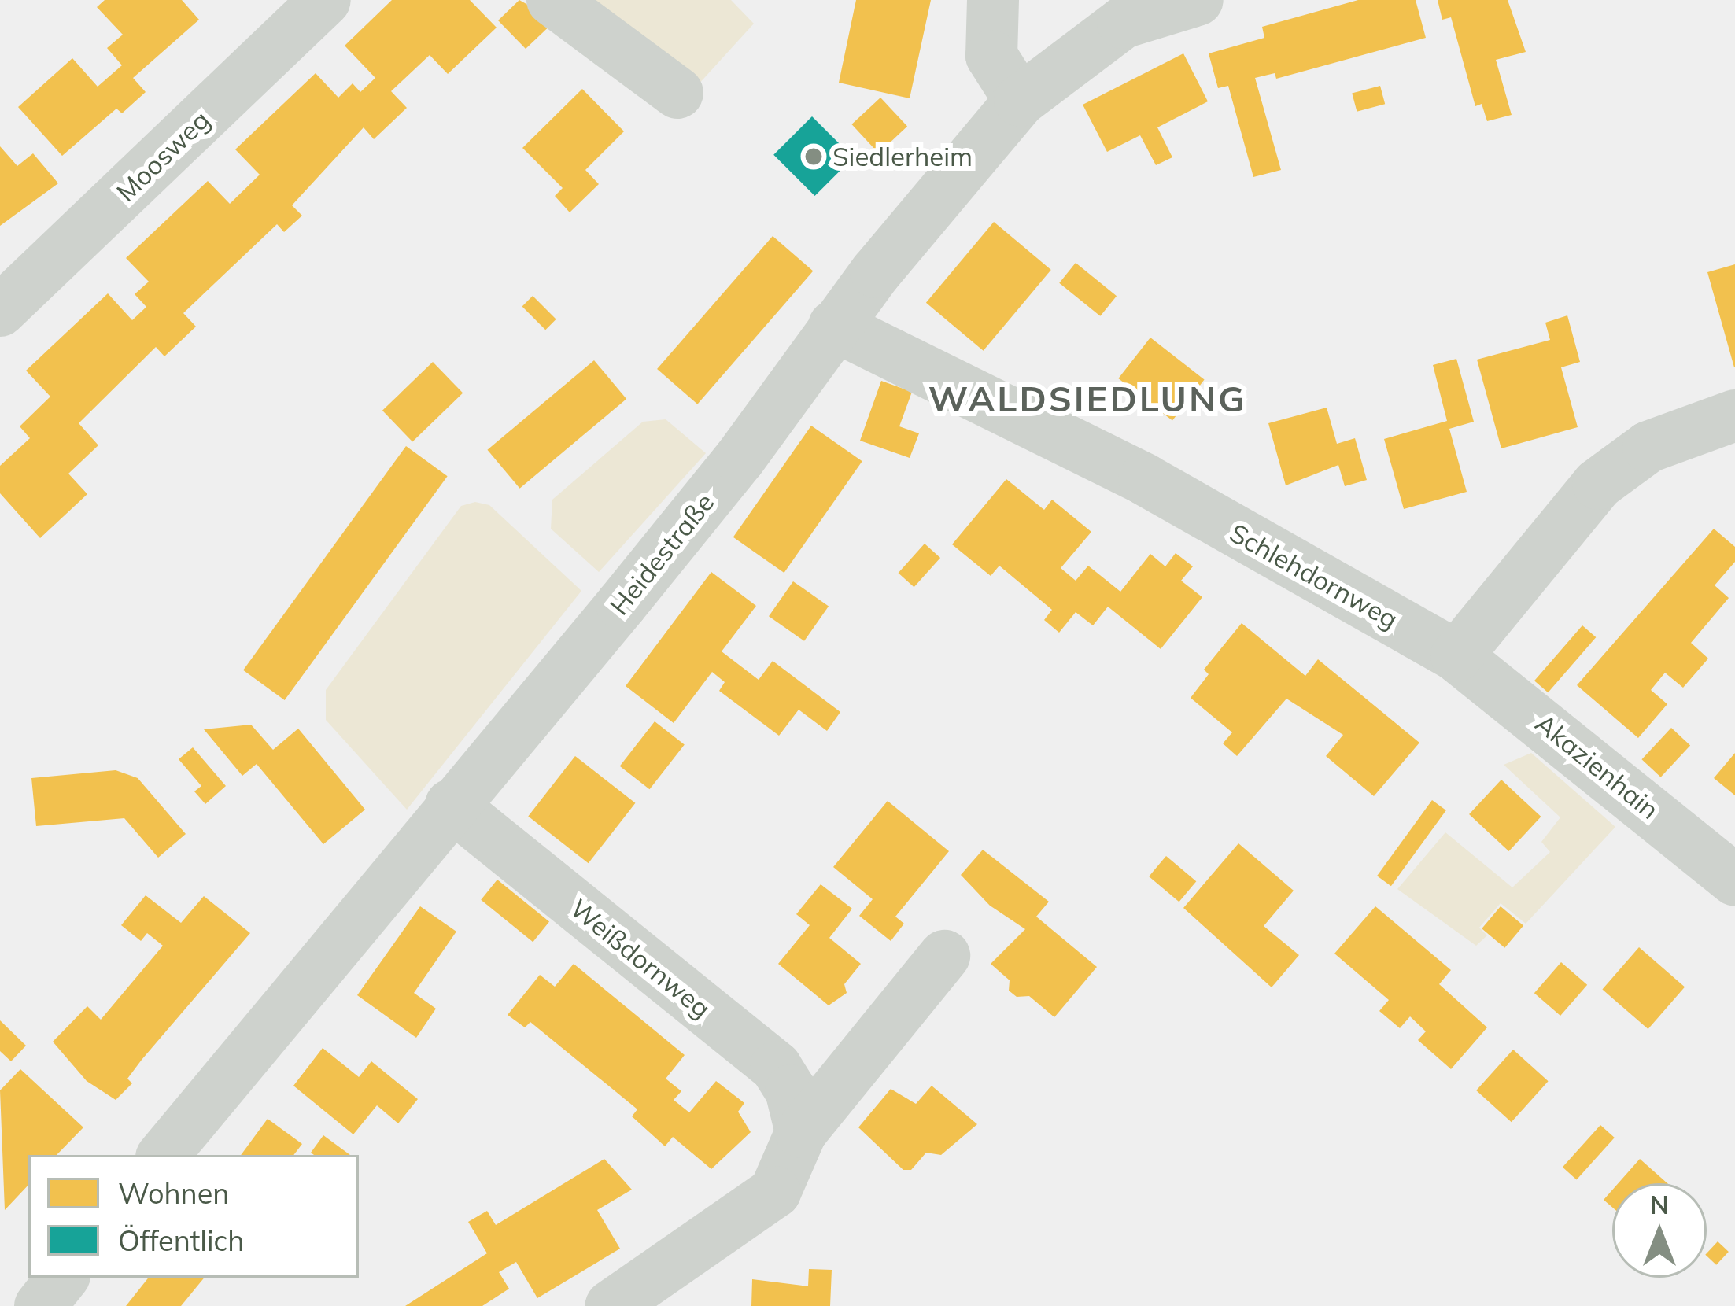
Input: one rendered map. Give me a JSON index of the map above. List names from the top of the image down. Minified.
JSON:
{"streets":{"street":["Moosweg","Heidestraße","Schlehdornweg","Akazienhain","Weißdornweg"]},"crossings":[["Heidestraße","Schlehdornweg"],["Heidestraße","Weißdornweg"],["Schlehdornweg","Akazienhain"]],"districts":["WALDSIEDLUNG"],"places":["Siedlerheim"],"legend":["Wohnen","Öffentlich"],"north":"top"}
